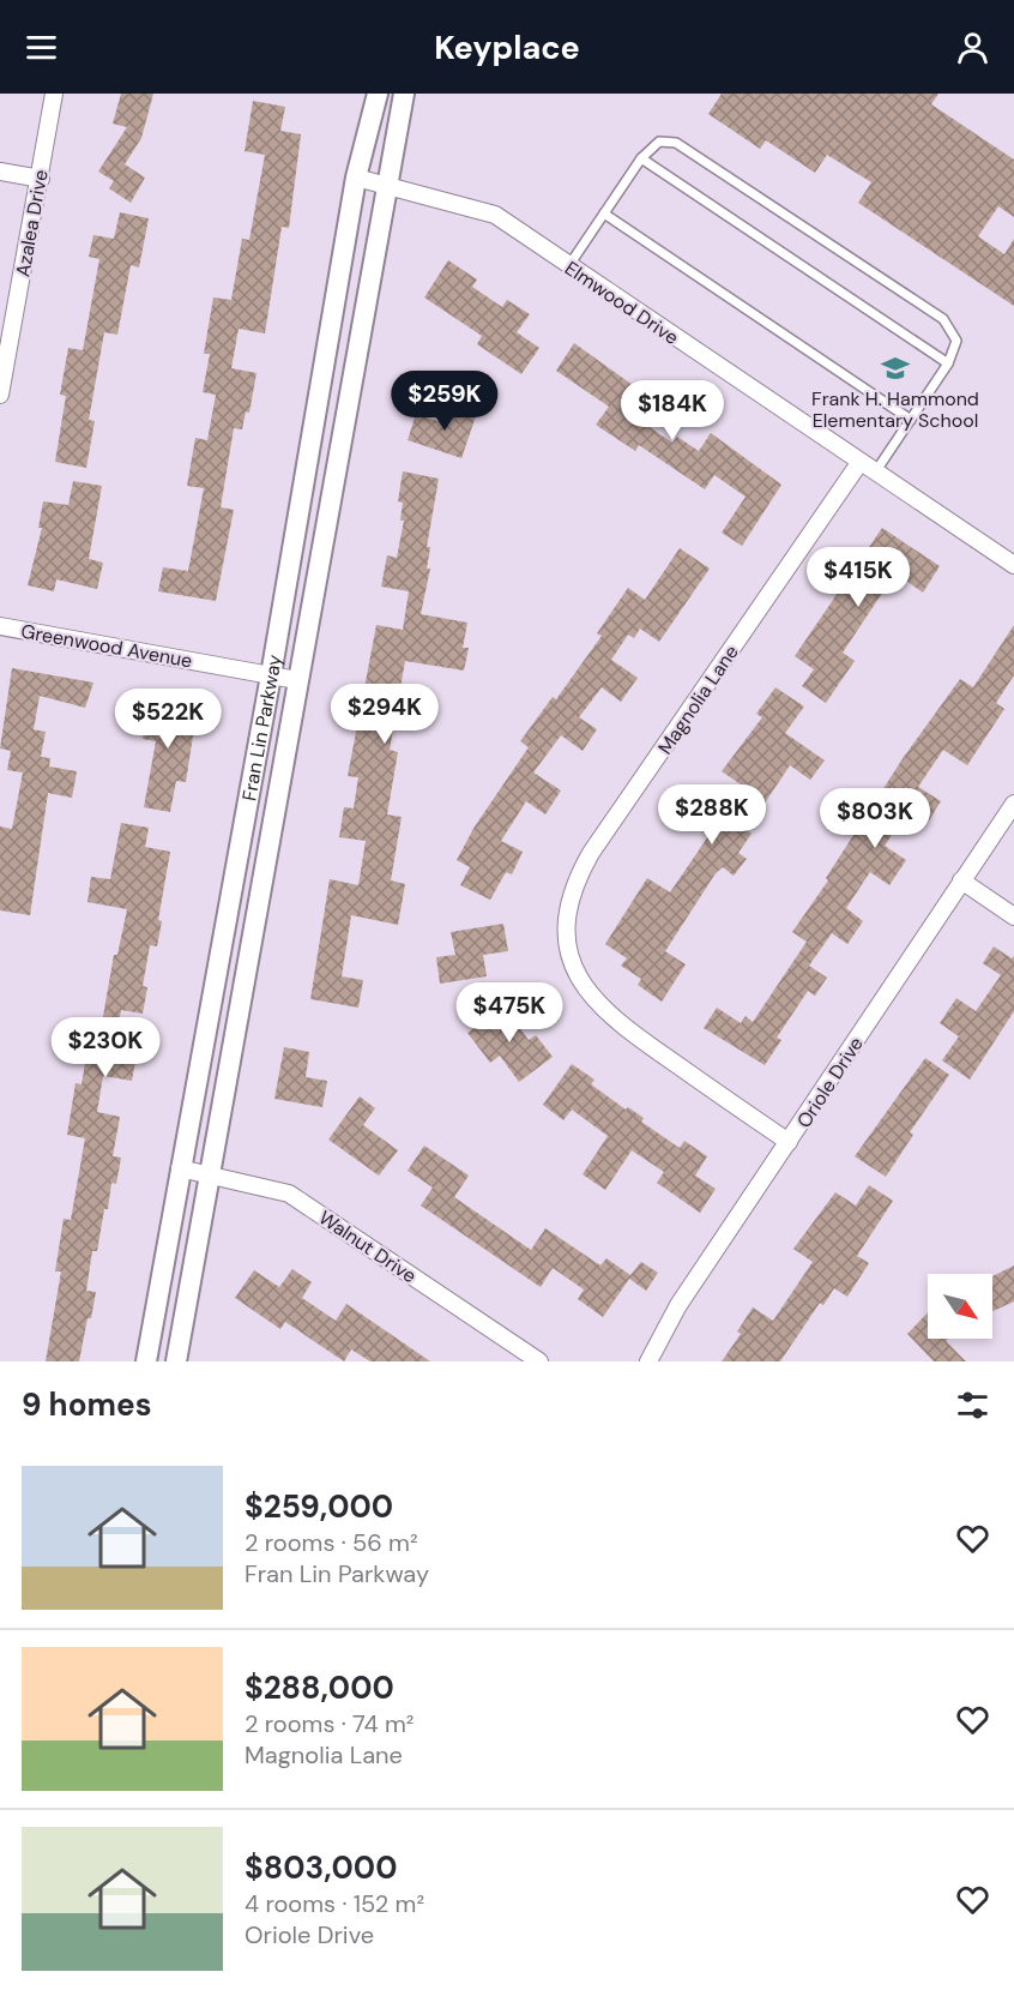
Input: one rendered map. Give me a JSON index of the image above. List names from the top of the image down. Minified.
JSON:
{"streets":{"street":["Azalea Drive","Elmwood Drive","Greenwood Avenue","Magnolia Lane","Fran Lin Parkway","Oriole Drive","Walnut Drive"]},"crossings":[["Elmwood Drive","Magnolia Lane"],["Elmwood Drive","Fran Lin Parkway"],["Greenwood Avenue","Fran Lin Parkway"],["Magnolia Lane","Oriole Drive"],["Fran Lin Parkway","Walnut Drive"]],"places":{"school or university":["Frank H. Hammond Elementary School"]},"north":"bottom right","page":{"header":"Keyplace","price":["$259K","$184K","$415K","$294K","$522K","$288K","$803K","$475K","$230K"],"heading":"9 homes","list":[{"name":"$259,000","note":"2 rooms · 56 m² · Fran Lin Parkway"},{"name":"$288,000","note":"2 rooms · 74 m² · Magnolia Lane"},{"name":"$803,000","note":"4 rooms · 152 m² · Oriole Drive"}]}}
